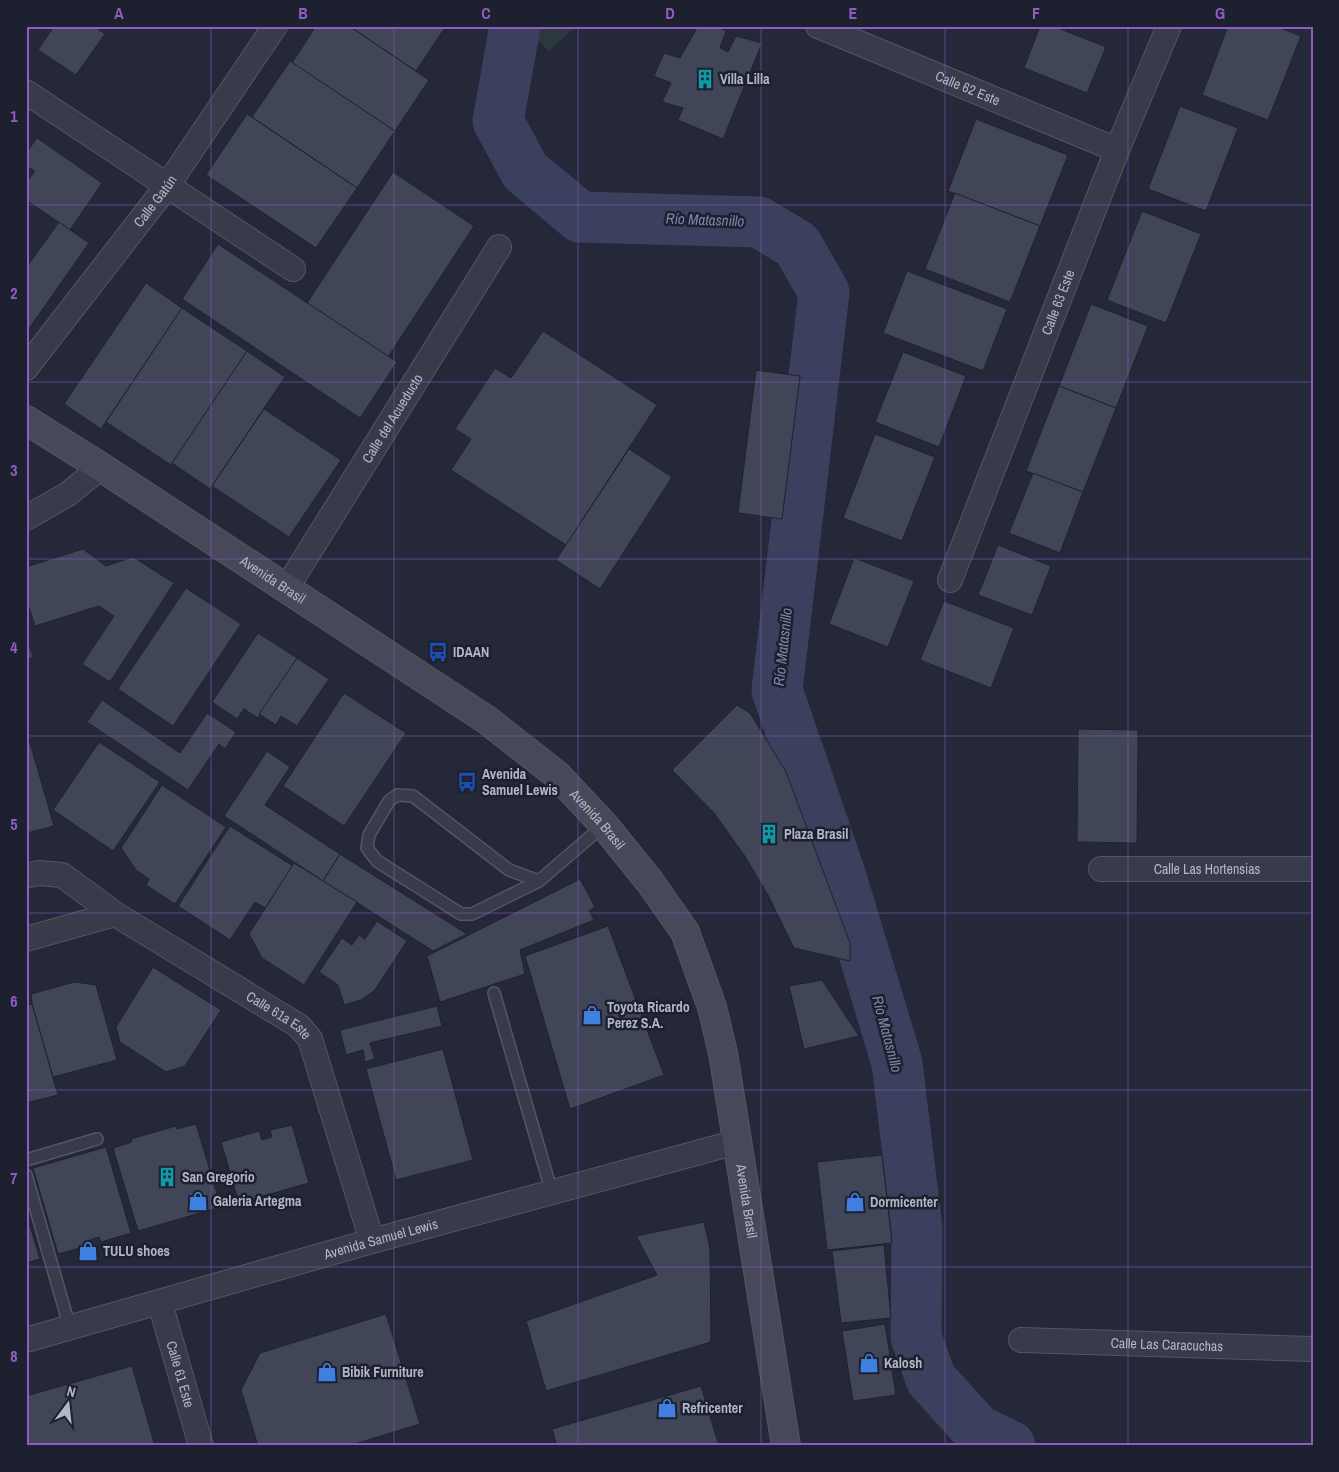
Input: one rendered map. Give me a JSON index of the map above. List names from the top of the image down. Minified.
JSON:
{"streets":{"main road":["Avenida Brasil"],"street":["Calle 62 Este","Calle Gatún","Calle 63 Este","Calle del Acueducto","Calle Las Hortensias","Calle 61a Este","Avenida Samuel Lewis","Calle Las Caracuchas","Calle 61 Este"]},"crossings":[["Calle 62 Este","Calle 63 Este"],["Calle del Acueducto","Avenida Brasil"],["Avenida Brasil","Avenida Samuel Lewis"],["Calle 61a Este","Avenida Samuel Lewis"],["Avenida Samuel Lewis","Calle 61 Este"]],"water":["Río Matasnillo"],"places":{"building":["Villa Lilla","Plaza Brasil","San Gregorio"],"bus stop":["IDAAN","Avenida Samuel Lewis"],"shop":["Toyota Ricardo Perez S.A.","Galeria Artegma","Dormicenter","TULU shoes","Kalosh","Bibik Furniture","Refricenter"]},"north":"top","grid":{"columns":["A","B","C","D","E","F","G"],"rows":["1","2","3","4","5","6","7","8"]}}
